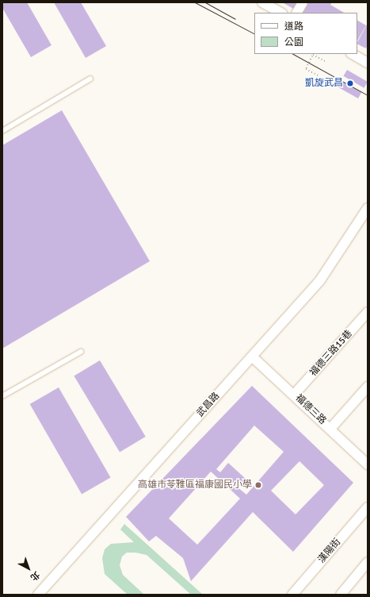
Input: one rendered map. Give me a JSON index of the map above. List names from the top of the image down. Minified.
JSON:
{"streets":{"street":["福德三路15巷","武昌路","福德三路","漢陽街"]},"crossings":[["福德三路15巷","福德三路"],["武昌路","福德三路"]],"places":["凱旋武昌","高雄市苓雅區福康國民小學"],"legend":["道路","公園"],"north":"bottom right"}
